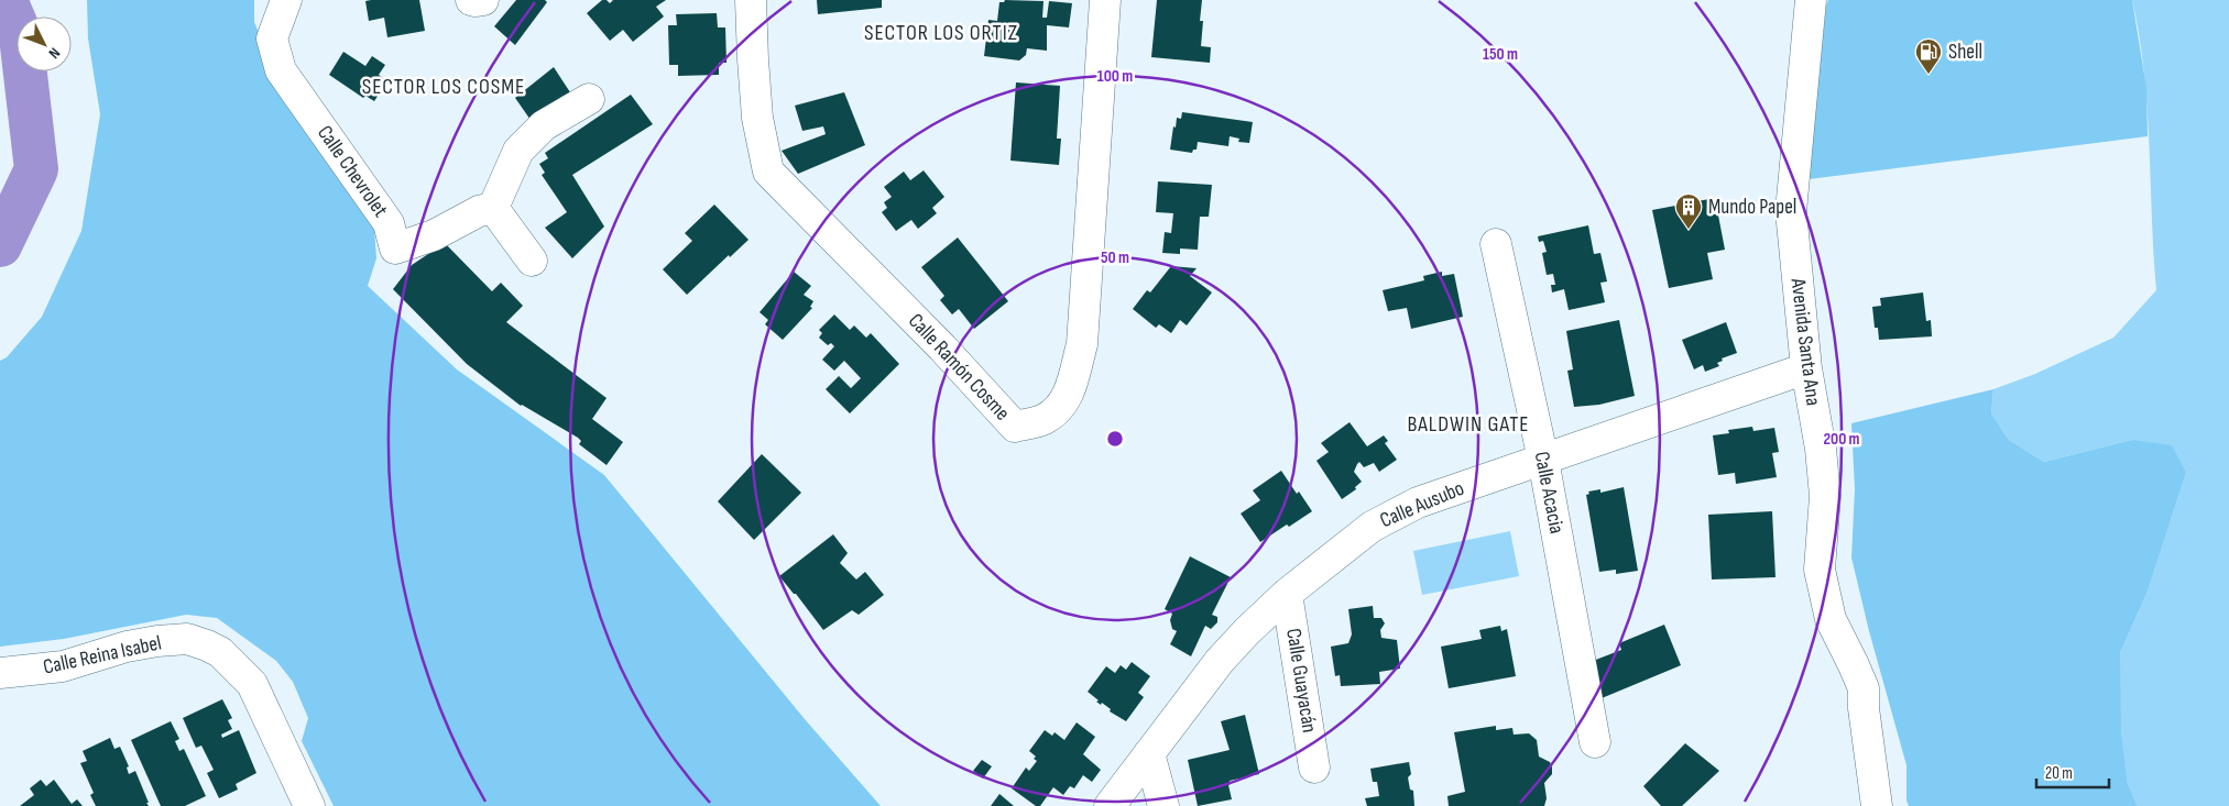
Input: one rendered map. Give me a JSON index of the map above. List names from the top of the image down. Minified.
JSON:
{"streets":{"street":["Calle Chevrolet","Avenida Santa Ana","Calle Ramón Cosme","Calle Acacia","Calle Ausubo","Calle Reina Isabel","Calle Guayacán"]},"crossings":[["Avenida Santa Ana","Calle Ausubo"],["Calle Acacia","Calle Ausubo"],["Calle Ausubo","Calle Guayacán"]],"districts":["SECTOR LOS ORTIZ","SECTOR LOS COSME","BALDWIN GATE"],"places":{"fuel station":["Shell"],"building":["Mundo Papel"]},"scale_bar":"20 m","north":"bottom right","rings":["150 m","100 m","50 m","200 m"]}
